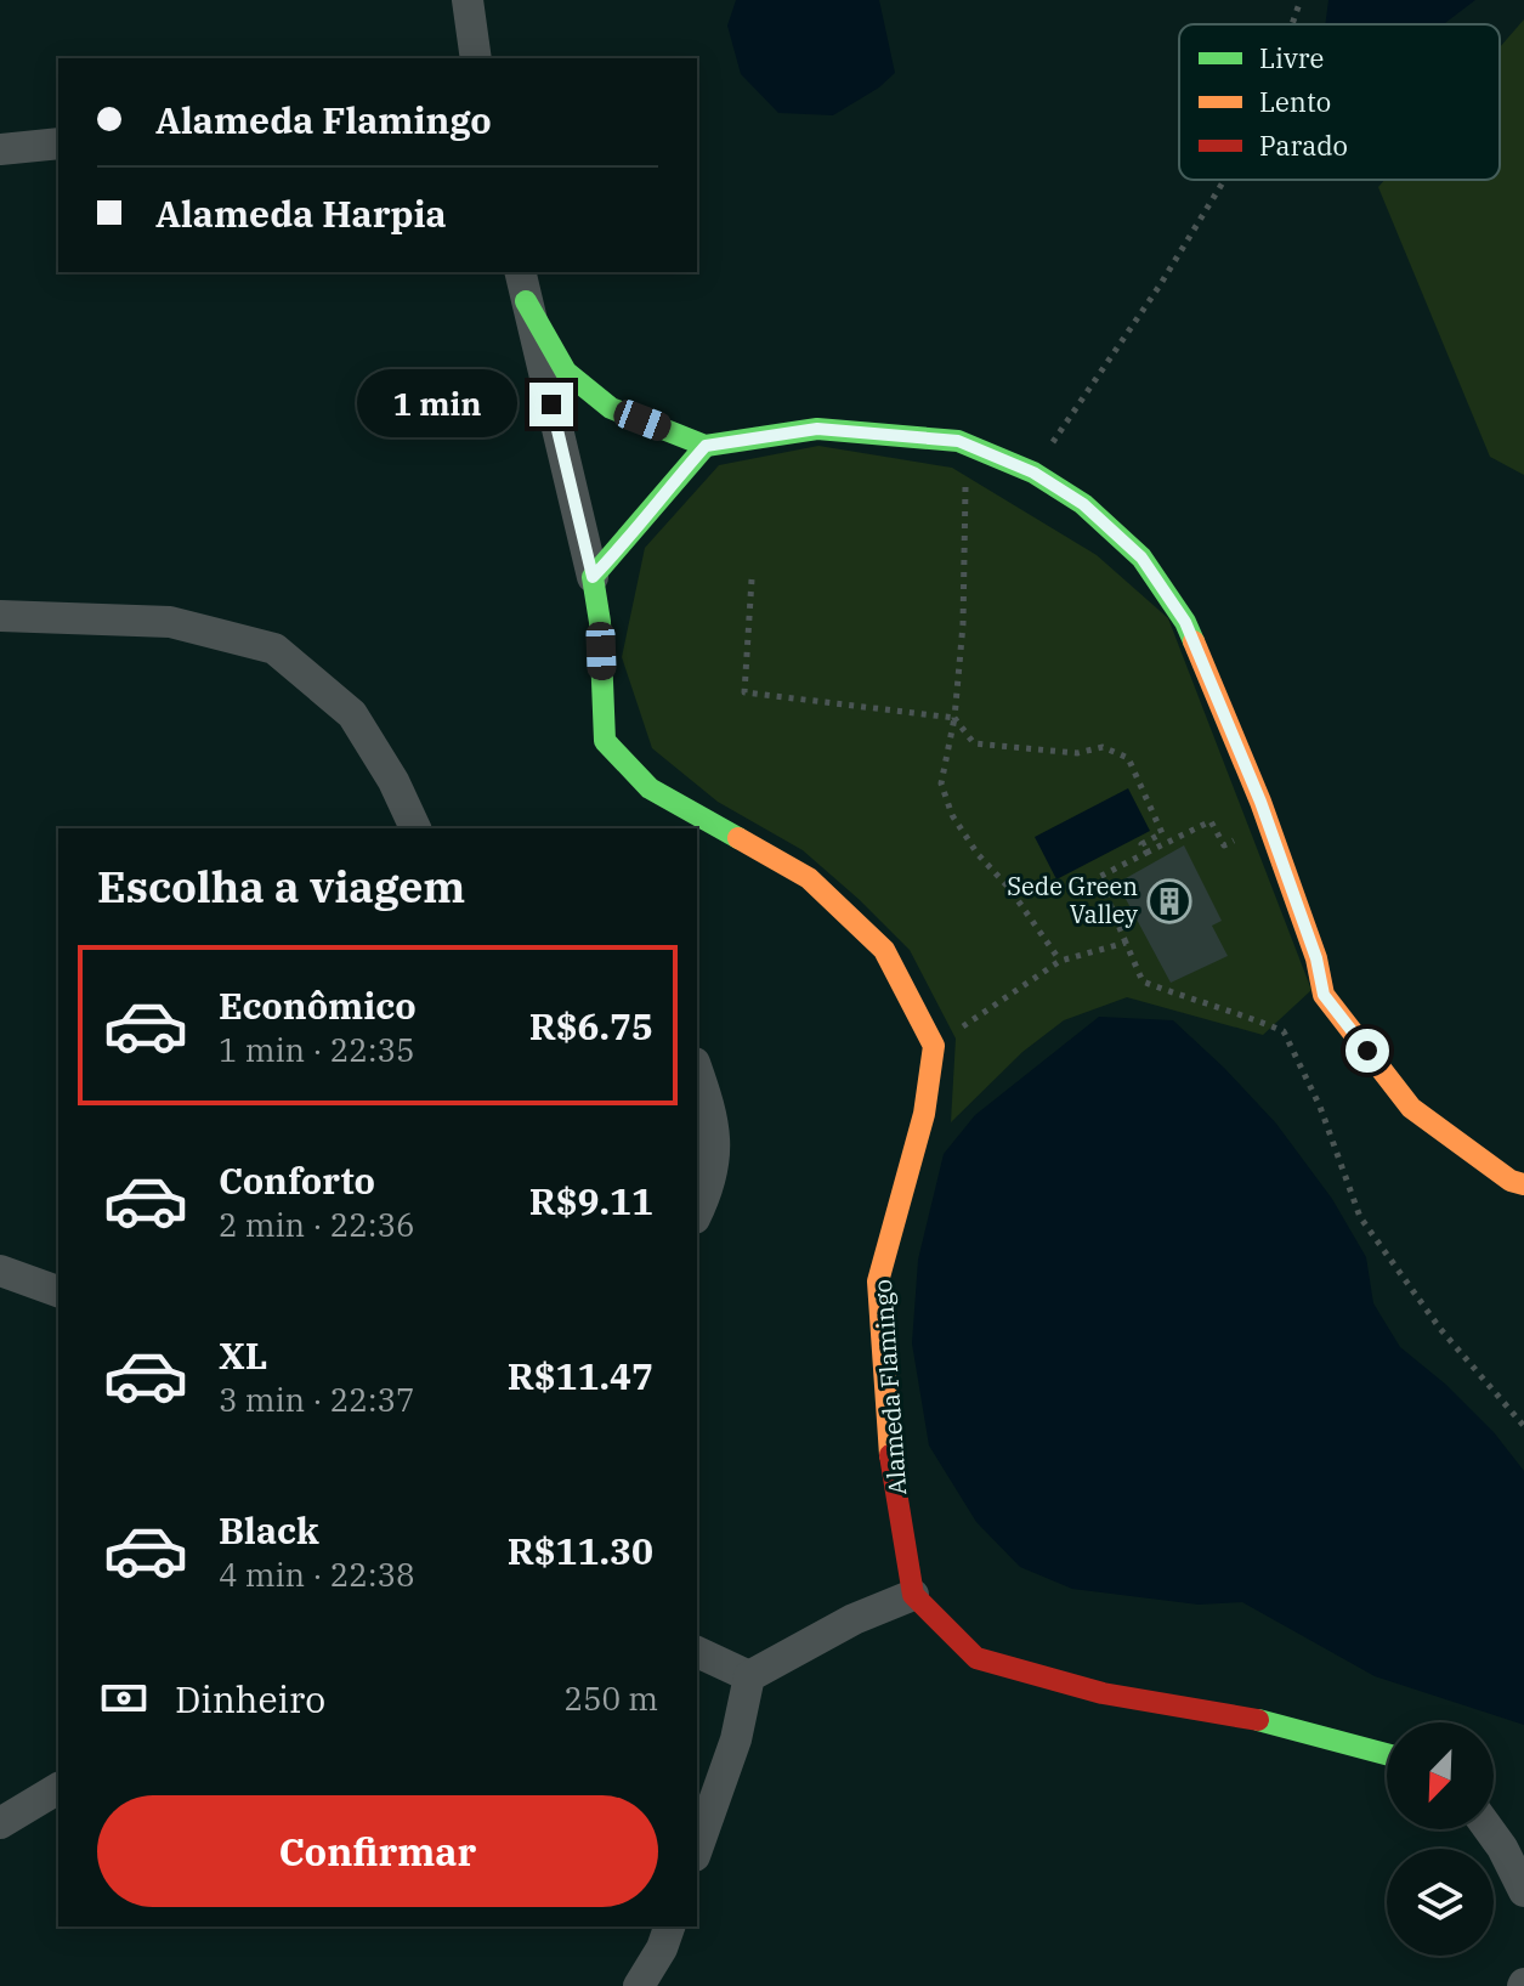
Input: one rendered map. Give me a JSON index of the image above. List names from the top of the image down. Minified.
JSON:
{"streets":{"street":["Alameda Flamingo"]},"places":{"building":["Sede Green Valley"]},"legend":["Livre","Lento","Parado"],"north":"bottom left","page":{"banner":["Alameda Flamingo","Alameda Harpia"],"bubble":"1 min","heading":"Escolha a viagem","list":[{"name":"Econômico","note":"1 min · 22:35","value":"R$6.75"},{"name":"Conforto","note":"2 min · 22:36","value":"R$9.11"},{"name":"XL","note":"3 min · 22:37","value":"R$11.47"},{"name":"Black","note":"4 min · 22:38","value":"R$11.30"}],"pay":["Dinheiro","250 m"],"buttons":"Confirmar"}}
